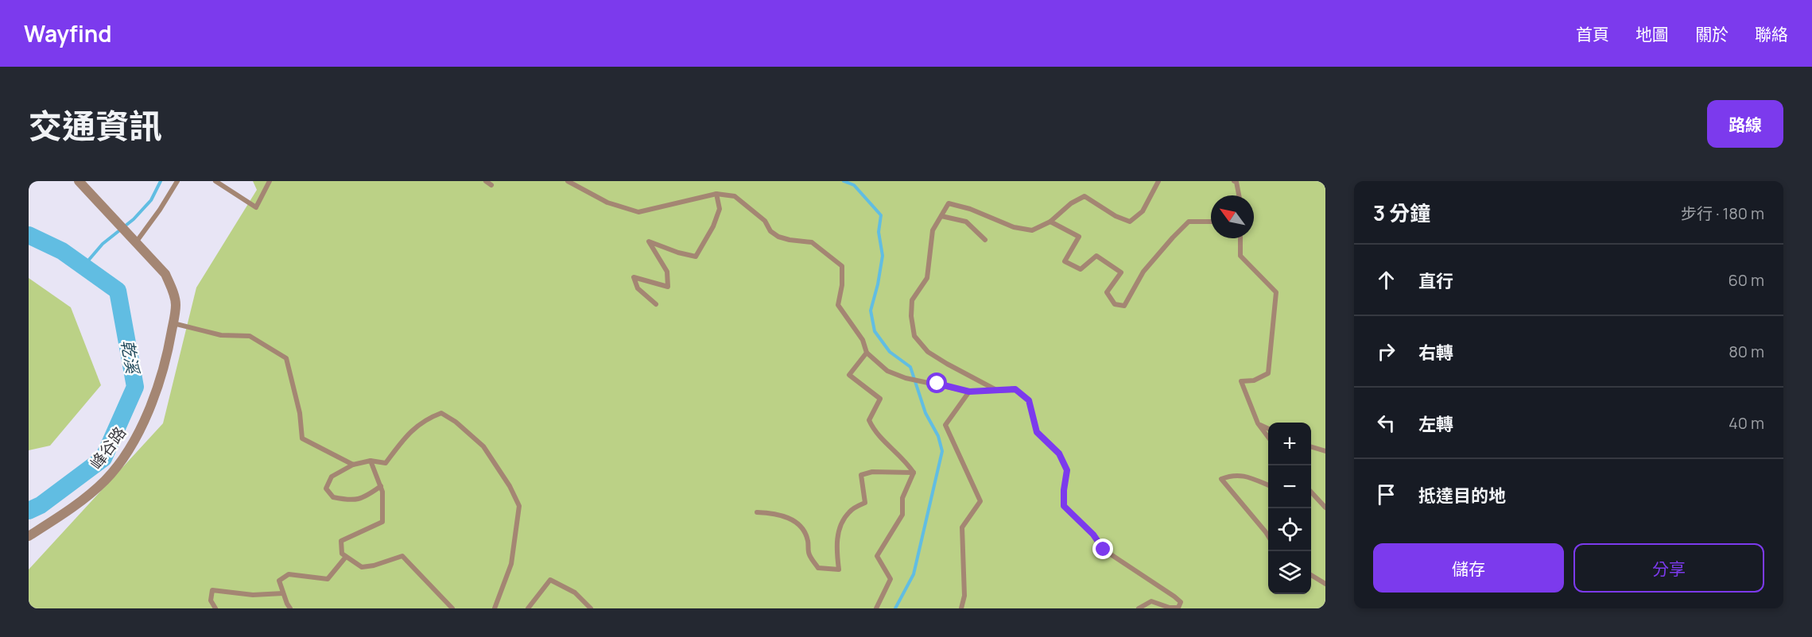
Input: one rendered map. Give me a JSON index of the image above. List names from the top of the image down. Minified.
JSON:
{"streets":{"street":["峰谷路"]},"water":["乾溪"],"north":"top left","page":{"header":"Wayfind","nav":["首頁","地圖","關於","聯絡"],"title":"交通資訊","buttons":["路線",["儲存","分享"]],"heading":["3 分鐘","步行 · 180 m"],"list":[["直行","60 m"],["右轉","80 m"],["左轉","40 m"],"抵達目的地"],"map_buttons":["+","−"]}}
